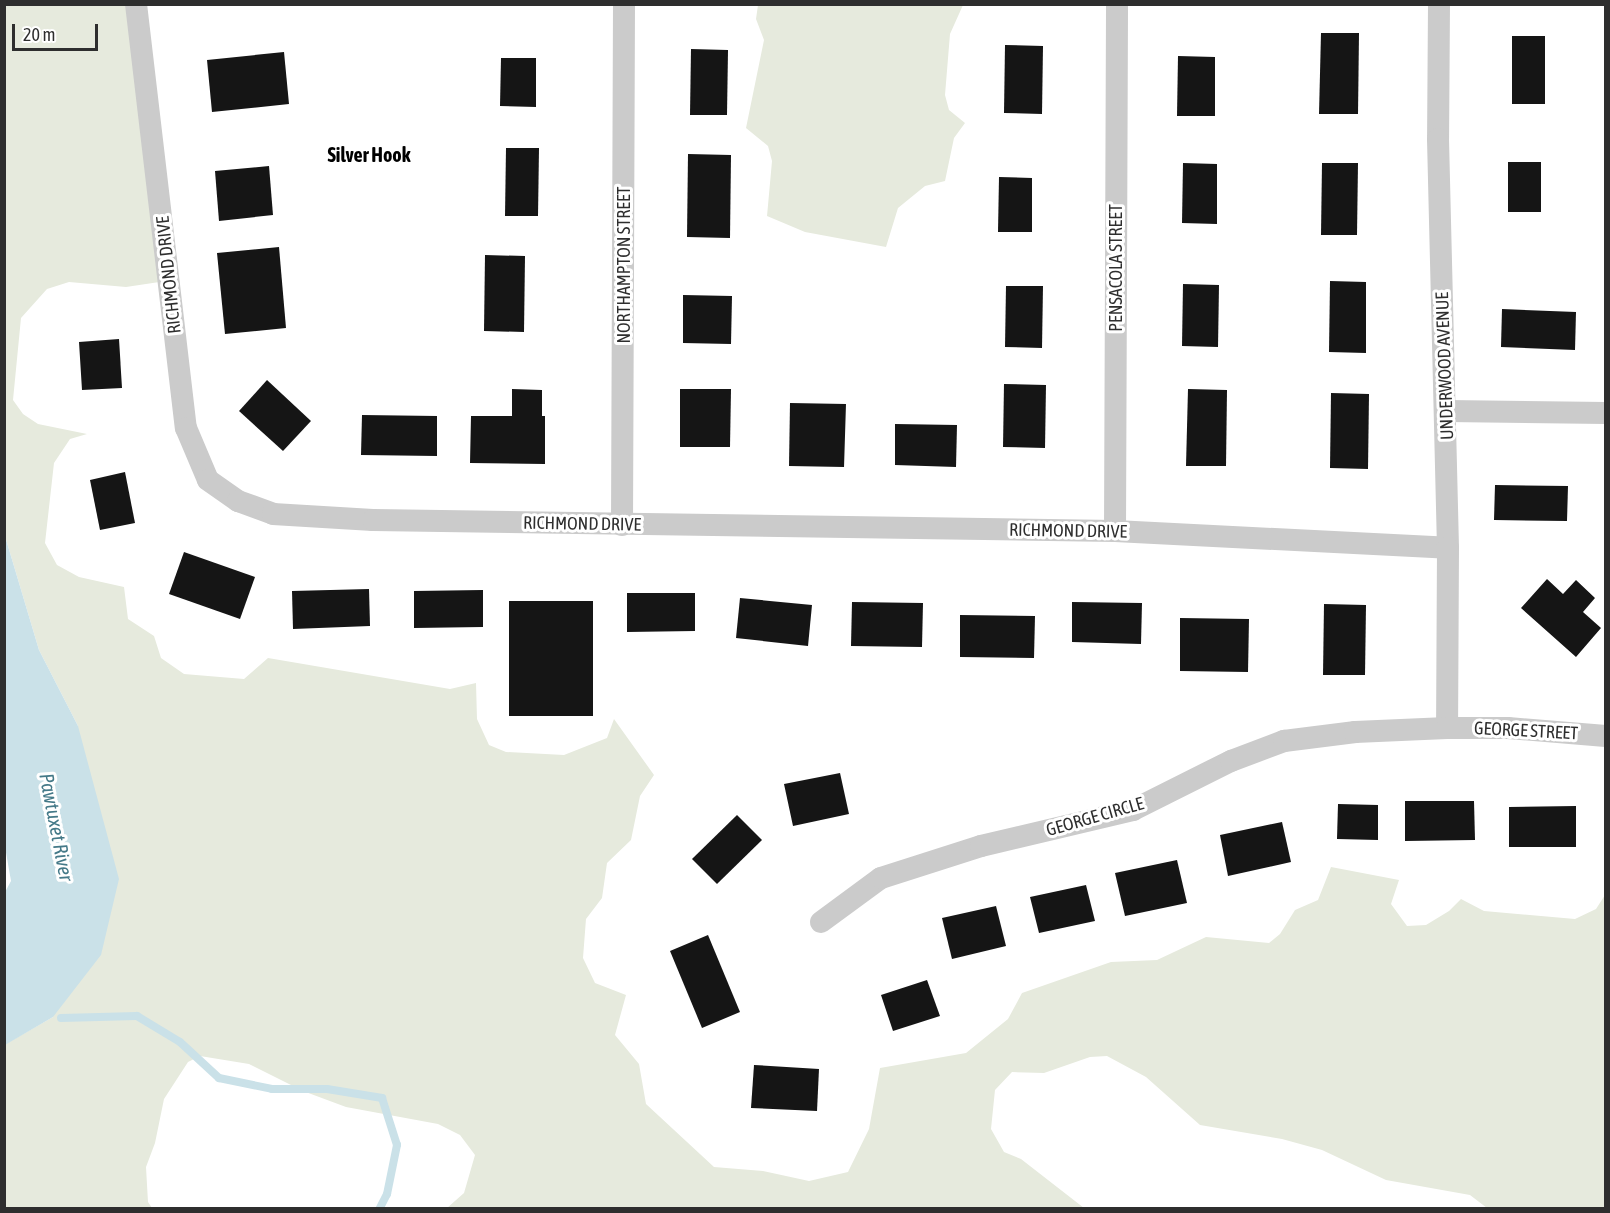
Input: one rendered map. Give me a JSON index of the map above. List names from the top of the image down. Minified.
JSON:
{"streets":{"street":["NORTHAMPTON STREET","PENSACOLA STREET","RICHMOND DRIVE","UNDERWOOD AVENUE","GEORGE STREET","GEORGE CIRCLE"]},"crossings":[["NORTHAMPTON STREET","RICHMOND DRIVE"],["PENSACOLA STREET","RICHMOND DRIVE"],["RICHMOND DRIVE","UNDERWOOD AVENUE"],["UNDERWOOD AVENUE","GEORGE STREET"],["UNDERWOOD AVENUE","GEORGE CIRCLE"],["GEORGE STREET","GEORGE CIRCLE"]],"districts":["Silver Hook"],"water":["Pawtuxet River"],"scale_bar":"20 m"}
